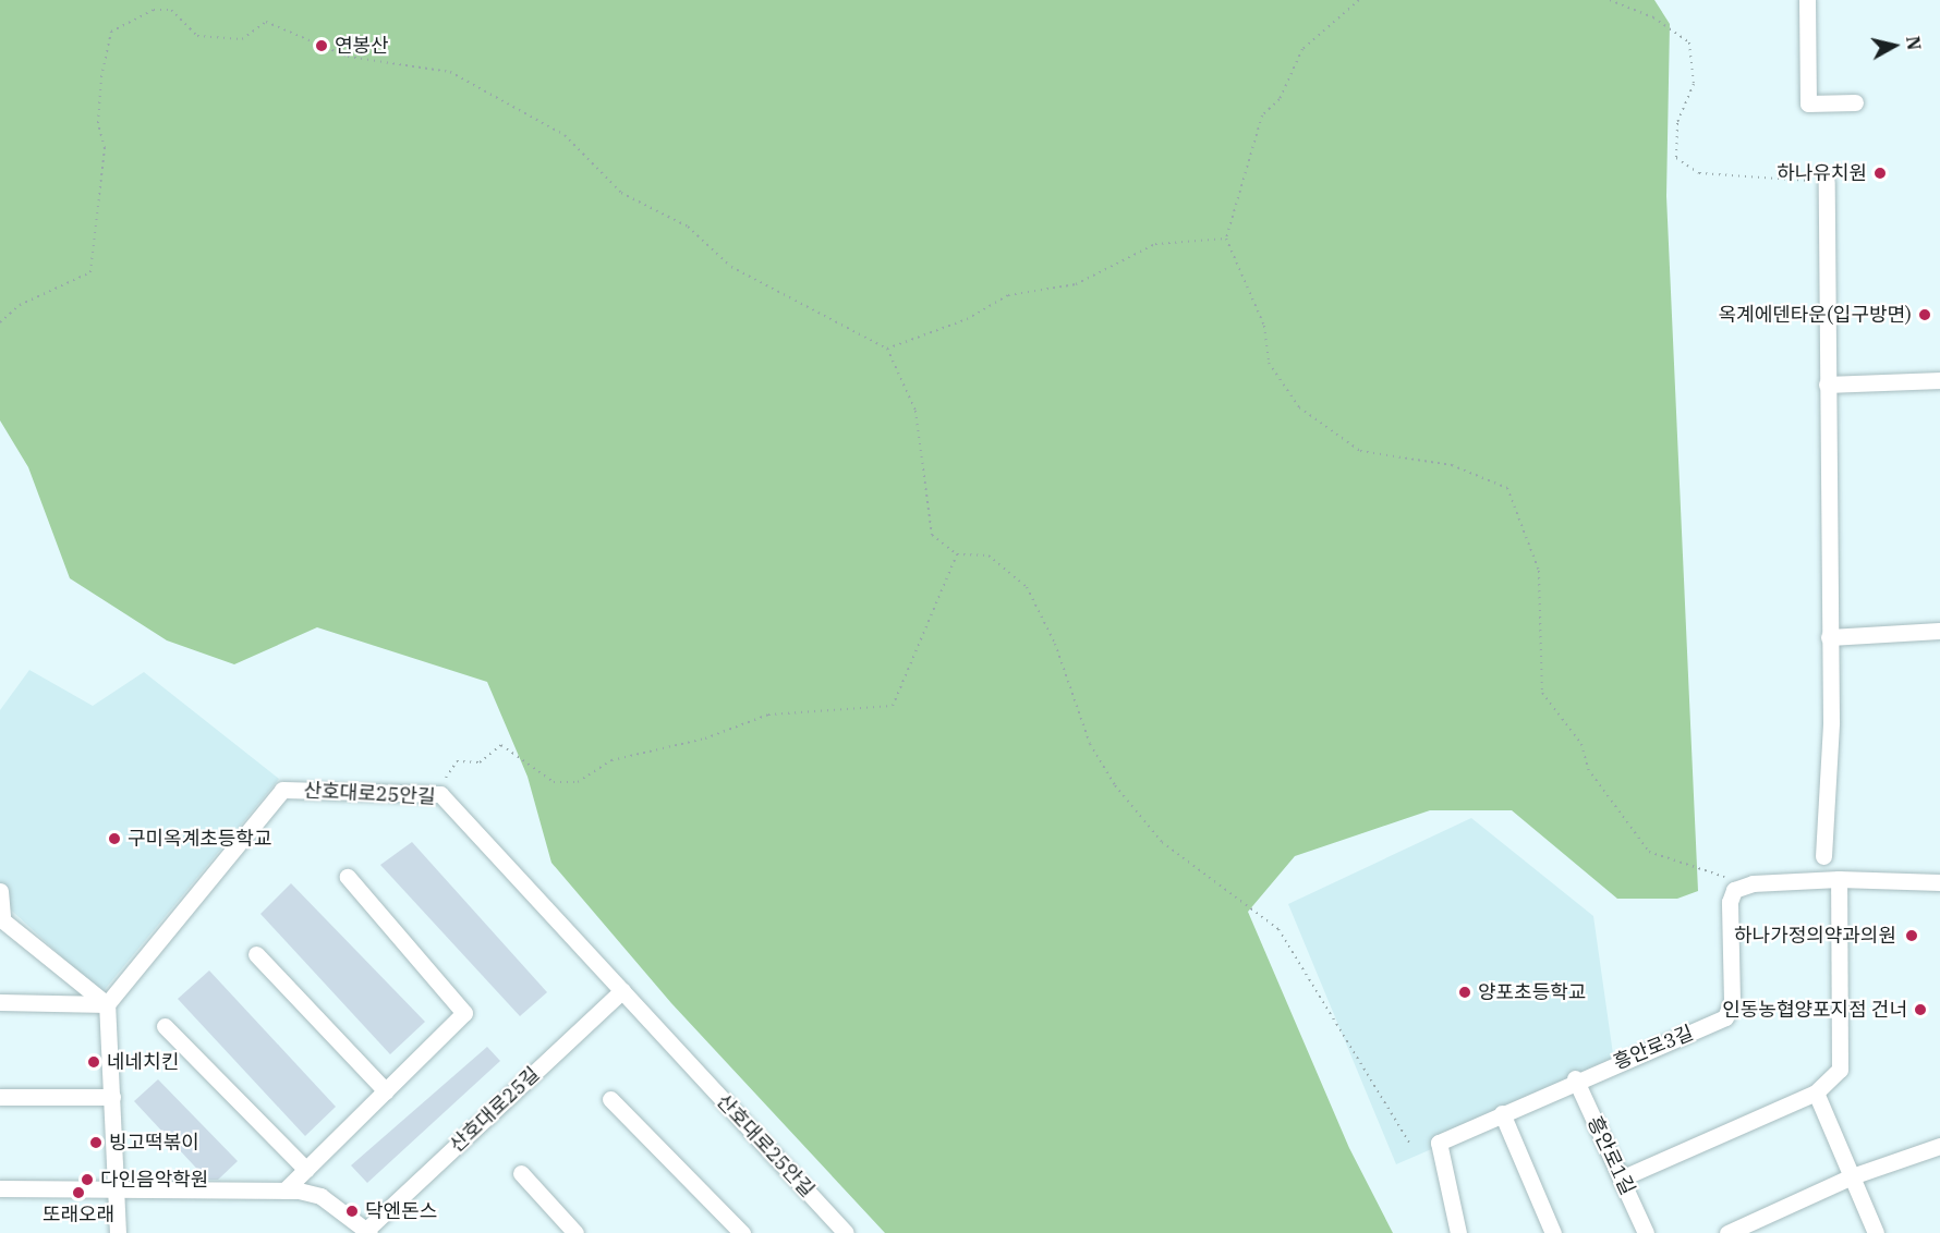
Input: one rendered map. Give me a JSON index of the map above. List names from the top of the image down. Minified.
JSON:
{"streets":{"street":["산호대로25안길","흥안로3길","산호대로25길","흥안로1길"]},"crossings":[["산호대로25안길","산호대로25길"],["흥안로3길","흥안로1길"]],"places":["연봉산","하나유치원","옥계에덴타운(입구방면)","구미옥계초등학교","하나가정의약과의원","양포초등학교","인동농협양포지점 건너","네네치킨","빙고떡볶이","다인음악학원","또래오래","닥엔돈스"],"north":"right"}
